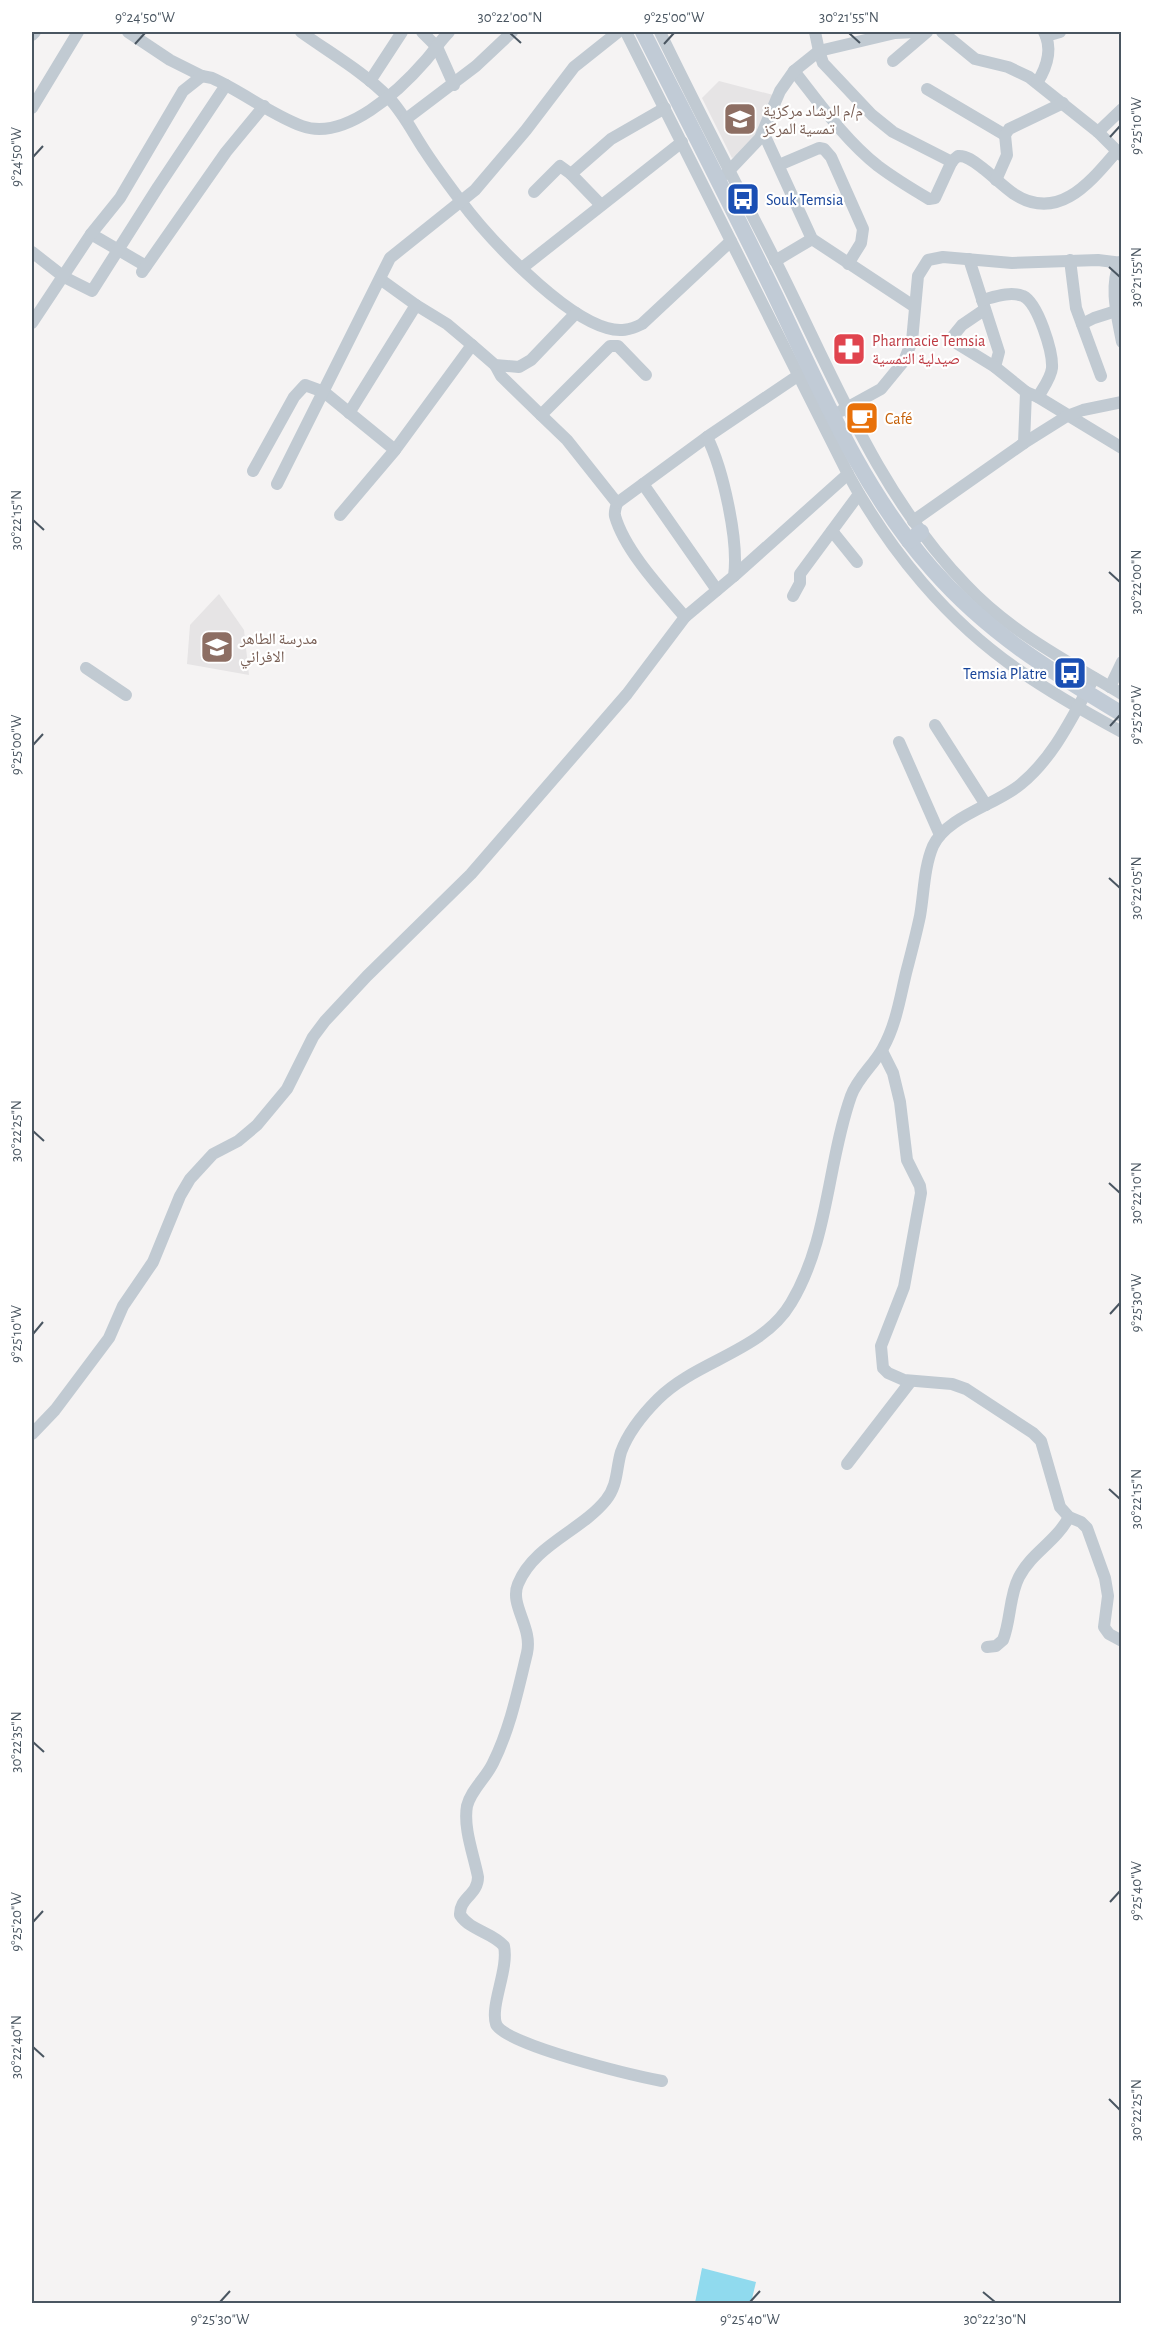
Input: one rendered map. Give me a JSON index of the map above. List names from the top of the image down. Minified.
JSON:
{"places":{"school or university":["م/م الرشاد مركزية تمسية المركز","مدرسة الطاهر الافراني"],"bus stop":["Souk Temsia","Temsia Platre"],"pharmacy":["Pharmacie Temsia صيدلية التمسية"],"cafe":["Café"]},"coordinates":["9°24'50\"W","30°22'00\"N","9°25'00\"W","30°21'55\"N","9°25'10\"W","30°22'15\"N","9°25'20\"W","30°22'05\"N","30°22'25\"N","30°22'10\"N","9°25'30\"W","30°22'35\"N","9°25'40\"W","30°22'40\"N","30°22'30\"N"]}
